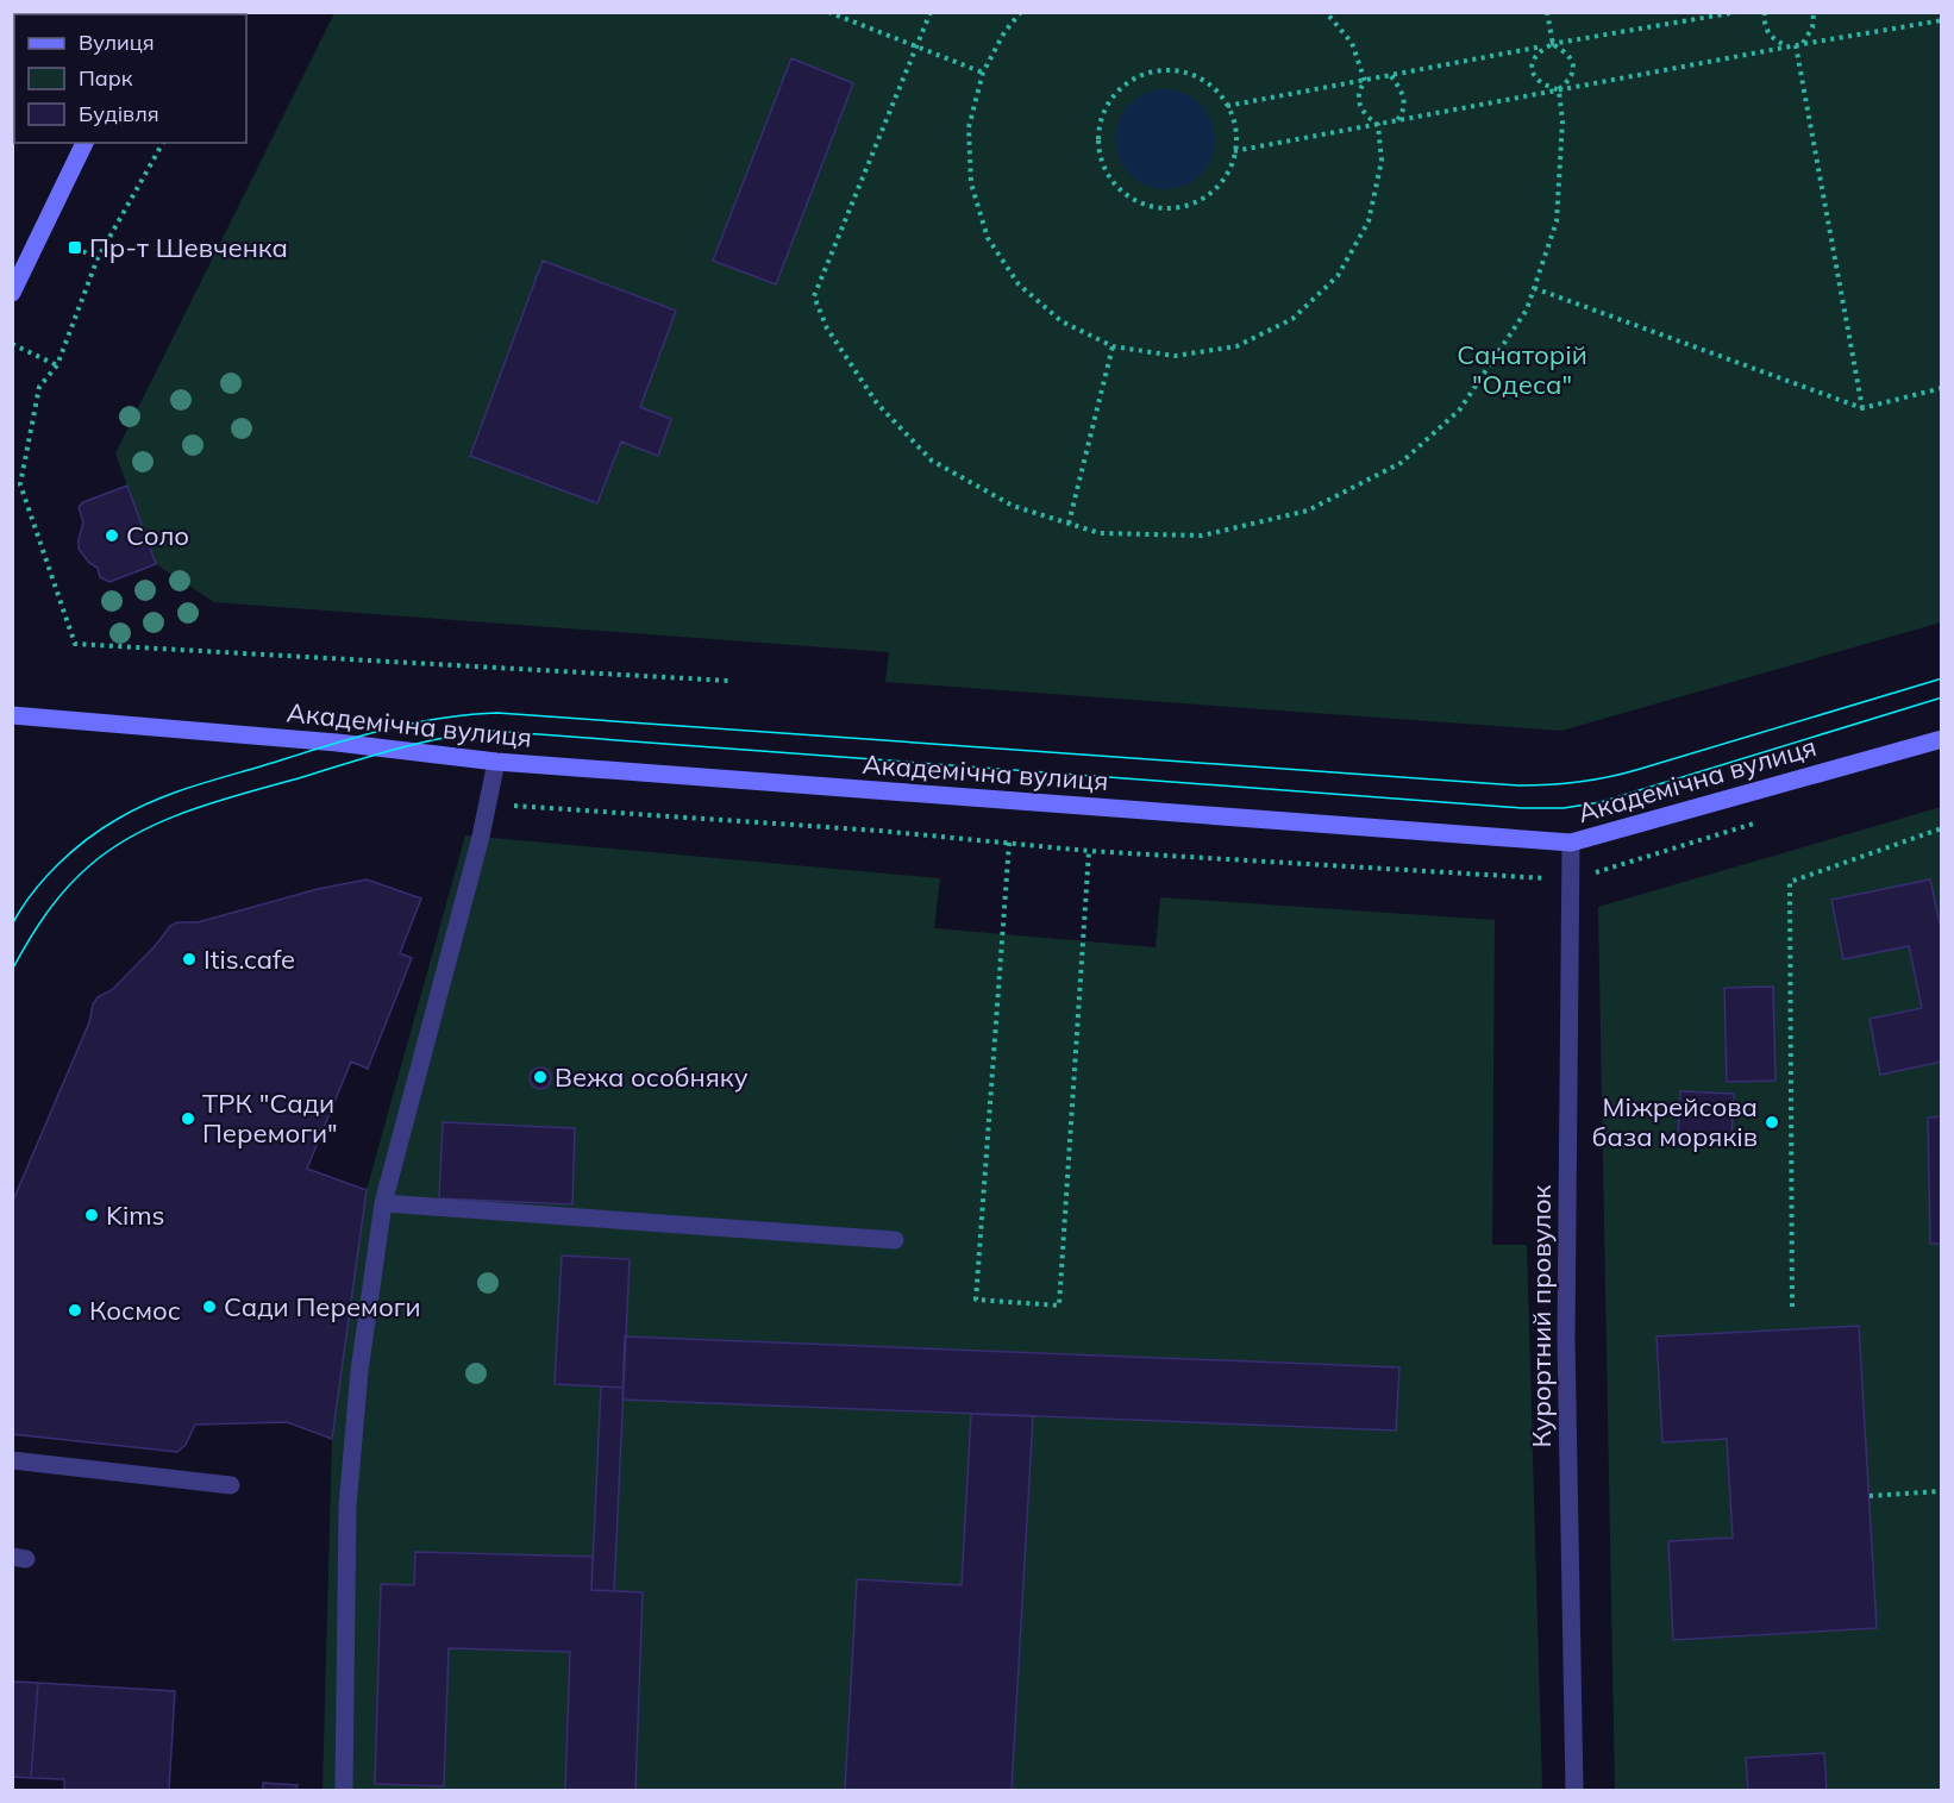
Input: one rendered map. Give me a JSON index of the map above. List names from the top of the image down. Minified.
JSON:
{"streets":{"street":["Академічна вулиця","Курортний провулок"]},"crossings":[["Академічна вулиця","Курортний провулок"]],"parks":["Санаторій \"Одеса\""],"places":{"transit":["Пр-т Шевченка"],"other":["Соло","Itis.cafe","Вежа особняку","ТРК \"Сади Перемоги\"","Міжрейсова база моряків","Kims","Сади Перемоги","Космос"]},"legend":["Вулиця","Парк","Будівля"]}
